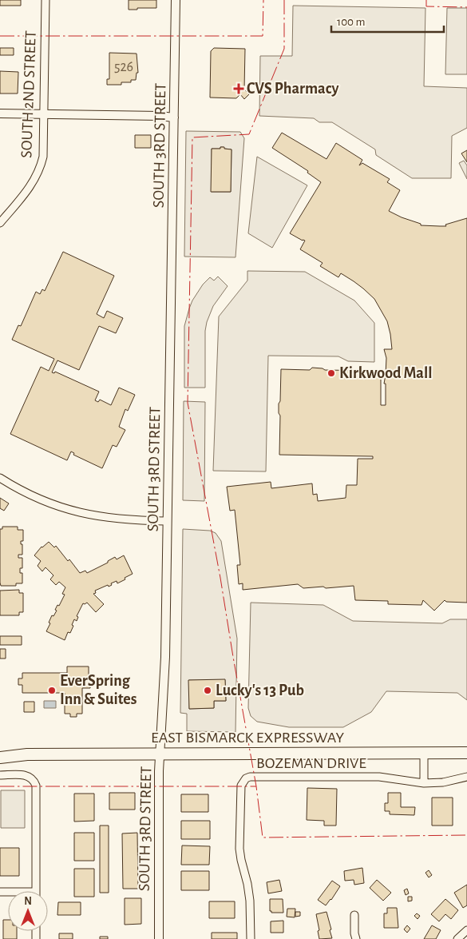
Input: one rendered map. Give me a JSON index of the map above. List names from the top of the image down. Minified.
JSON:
{"streets":{"main road":["EAST BISMARCK EXPRESSWAY"],"street":["SOUTH 2ND STREET","SOUTH 3RD STREET","BOZEMAN DRIVE"]},"crossings":[["SOUTH 3RD STREET","EAST BISMARCK EXPRESSWAY"]],"places":{"health":["CVS Pharmacy"],"other":["Kirkwood Mall","EverSpring Inn & Suites","Lucky's 13 Pub"]},"house_numbers":["526"],"scale_bar":"100 m","north":"top"}
